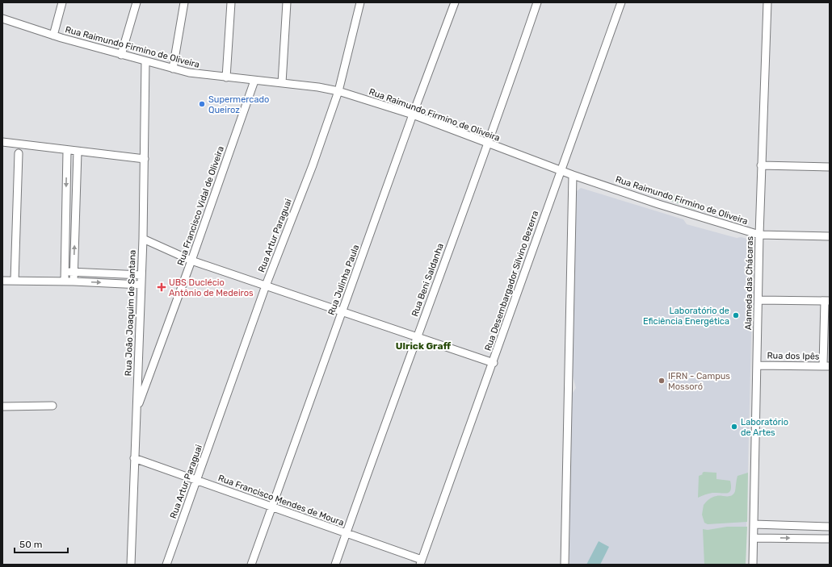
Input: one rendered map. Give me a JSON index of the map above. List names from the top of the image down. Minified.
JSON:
{"streets":{"street":["Rua Raimundo Firmino de Oliveira","Rua Francisco Vidal de Oliveira","Rua Artur Paraguai","Rua Julinha Paula","Rua Beni Saldanha","Rua Desembargador Silvino Bezerra","Alameda das Chácaras","Rua João Joaquim de Santana","Rua dos Ipês","Rua Francisco Mendes de Moura"]},"crossings":[["Rua Raimundo Firmino de Oliveira","Rua Francisco Vidal de Oliveira"],["Rua Raimundo Firmino de Oliveira","Rua Artur Paraguai"],["Rua Raimundo Firmino de Oliveira","Rua Julinha Paula"],["Rua Raimundo Firmino de Oliveira","Rua Beni Saldanha"],["Rua Raimundo Firmino de Oliveira","Rua Desembargador Silvino Bezerra"],["Rua Raimundo Firmino de Oliveira","Alameda das Chácaras"],["Rua Raimundo Firmino de Oliveira","Rua João Joaquim de Santana"],["Rua Francisco Vidal de Oliveira","Rua João Joaquim de Santana"],["Rua Artur Paraguai","Rua Francisco Mendes de Moura"],["Rua Julinha Paula","Rua Francisco Mendes de Moura"],["Rua Beni Saldanha","Rua Francisco Mendes de Moura"],["Rua Desembargador Silvino Bezerra","Rua Francisco Mendes de Moura"],["Alameda das Chácaras","Rua dos Ipês"],["Rua João Joaquim de Santana","Rua Francisco Mendes de Moura"]],"districts":["Ulrick Graff"],"places":{"other":["Supermercado Queiroz","Laboratório de Eficiência Energética","IFRN - Campus Mossoró","Laboratório de Artes"],"health":["UBS Duclécio Antônio de Medeiros"]},"scale_bar":"50 m"}
